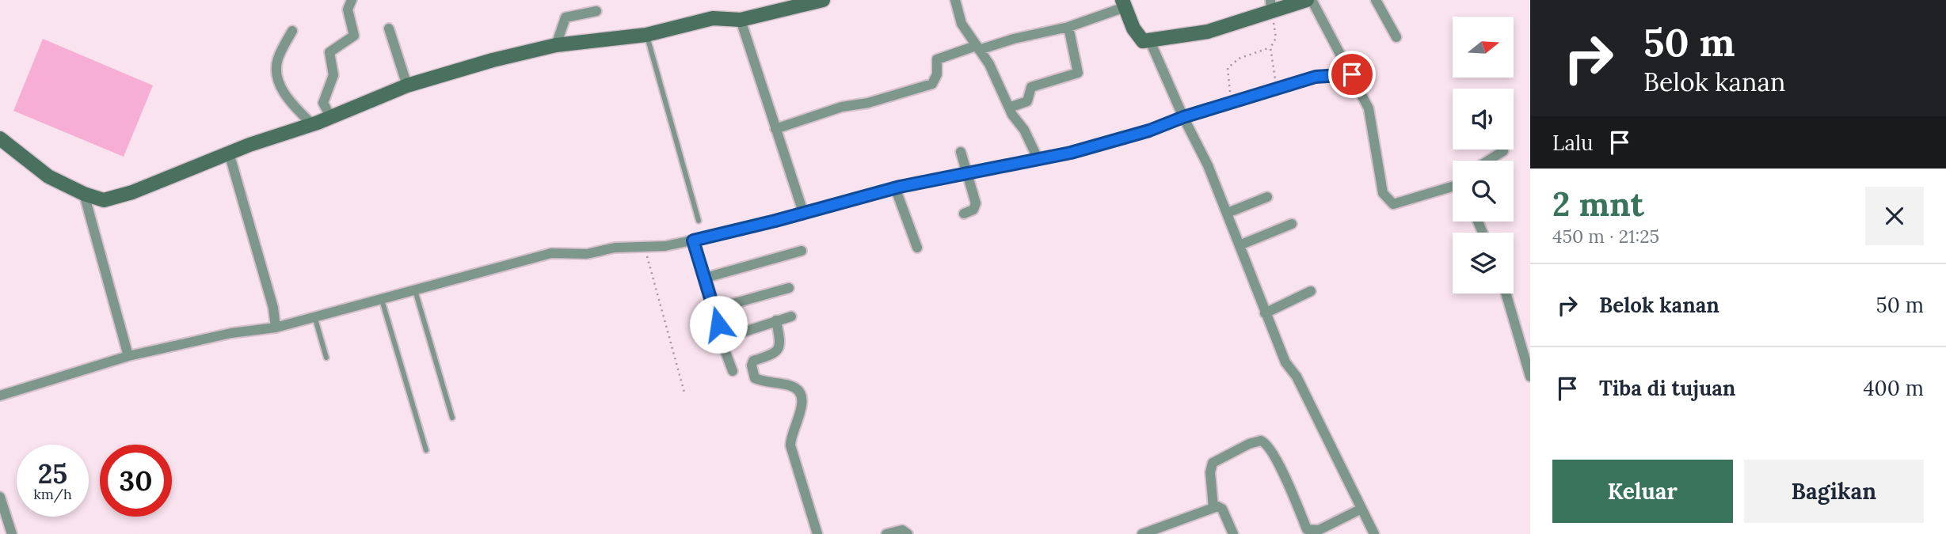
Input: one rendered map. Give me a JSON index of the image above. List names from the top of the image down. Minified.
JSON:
{"north":"right","page":{"turn":["50 m","Belok kanan"],"then":"Lalu","heading":["2 mnt","450 m · 21:25"],"list":[{"name":"Belok kanan","value":"50 m"},{"name":"Tiba di tujuan","value":"400 m"}],"speed":"25 km/h","limit":"30","buttons":["Keluar","Bagikan"]}}
